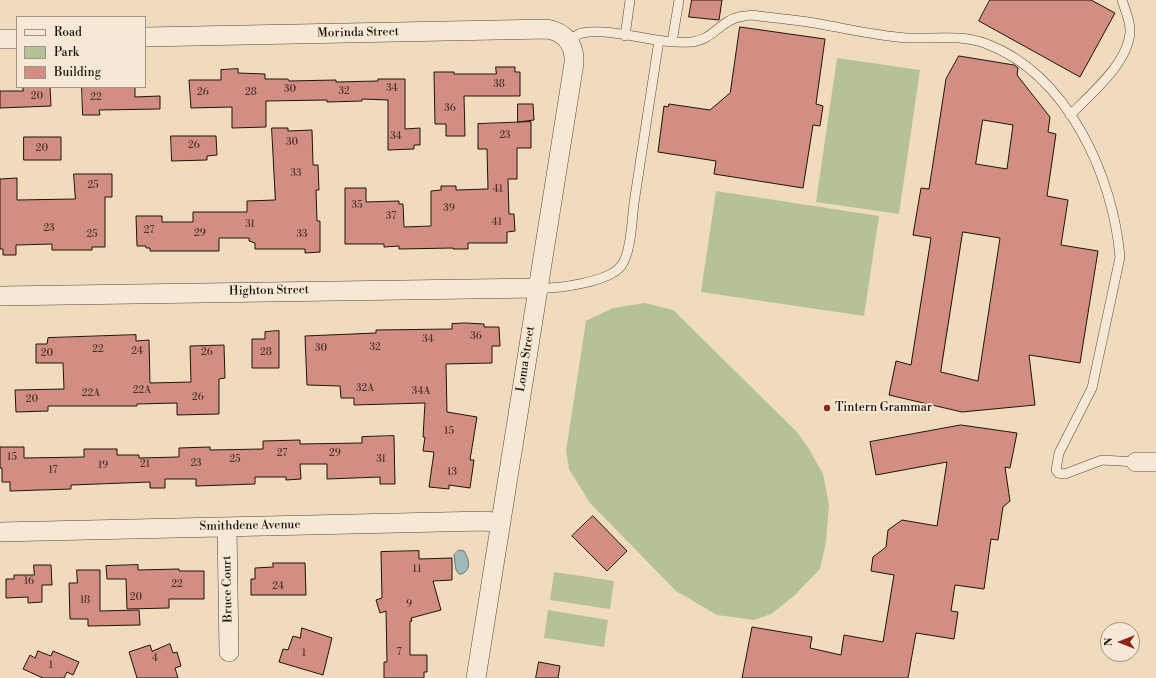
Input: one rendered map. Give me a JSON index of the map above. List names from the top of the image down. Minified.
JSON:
{"streets":{"street":["Morinda Street","Highton Street","Loma Street","Smithdene Avenue","Bruce Court"]},"crossings":[["Morinda Street","Loma Street"],["Highton Street","Loma Street"],["Loma Street","Smithdene Avenue"],["Smithdene Avenue","Bruce Court"]],"places":["Tintern Grammar"],"house_numbers":["38","34","30","32","26","28","20","22","36","23","34","30","26","20","33","25","41","35","39","37","41","31","23","27","29","25","33","36","34","32","30","22","24","26","28","20","32A","22A","34A","22A","26","20","15","27","29","15","25","31","23","21","19","17","13","11","16","22","24","20","18","9","7","1","4","1"],"legend":["Road","Park","Building"],"north":"left"}
